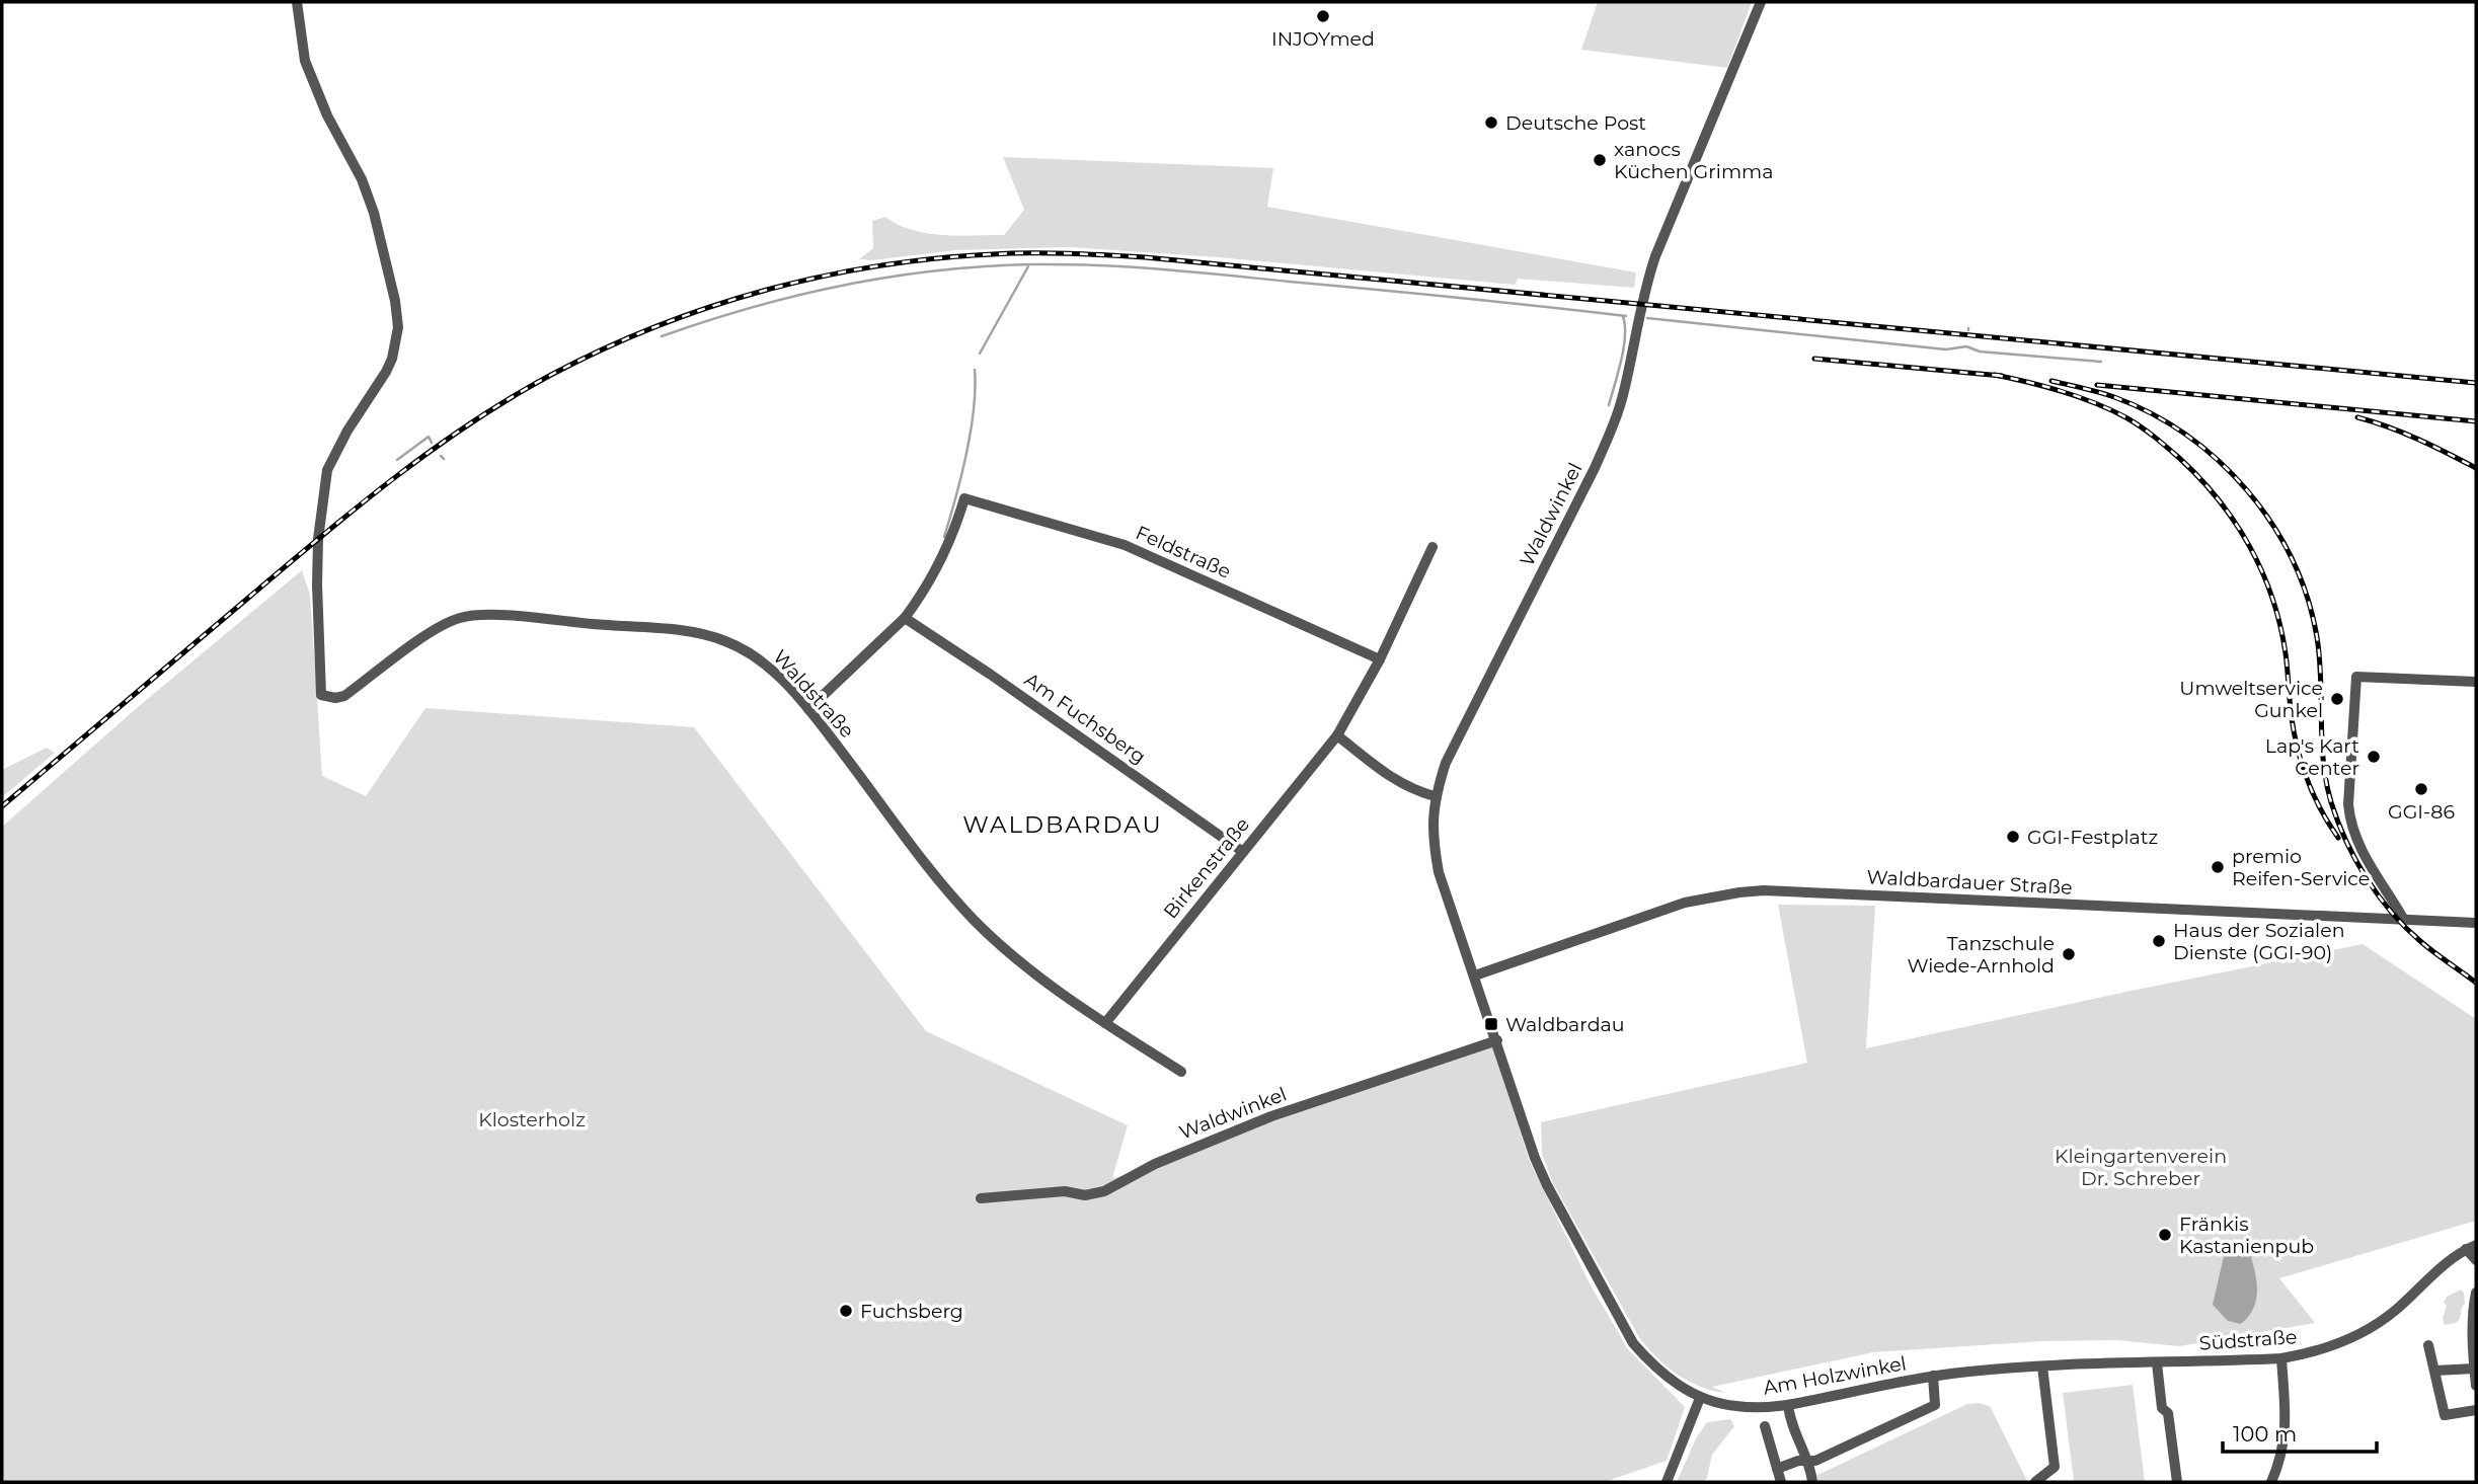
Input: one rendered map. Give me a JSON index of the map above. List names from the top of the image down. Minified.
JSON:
{"streets":{"street":["Waldwinkel","Feldstraße","Waldstraße","Am Fuchsberg","Birkenstraße","Waldbardauer Straße","Südstraße","Am Holzwinkel"]},"crossings":[["Waldwinkel","Waldbardauer Straße"],["Waldwinkel","Am Holzwinkel"],["Feldstraße","Am Fuchsberg"],["Feldstraße","Birkenstraße"],["Waldstraße","Birkenstraße"],["Am Fuchsberg","Birkenstraße"],["Südstraße","Am Holzwinkel"]],"districts":["WALDBARDAU"],"parks":["Klosterholz","Kleingartenverein Dr. Schreber"],"places":{"other":["INJOYmed","Deutsche Post","xanocs Küchen Grimma","Umweltservice Gunkel","Lap's Kart Center","GGI-86","GGI-Festplatz","premio Reifen-Service","Haus der Sozialen Dienste (GGI-90)","Tanzschule Wiede-Arnhold","Fränkis Kastanienpub","Fuchsberg"],"transit":["Waldbardau"]},"scale_bar":"100 m"}
